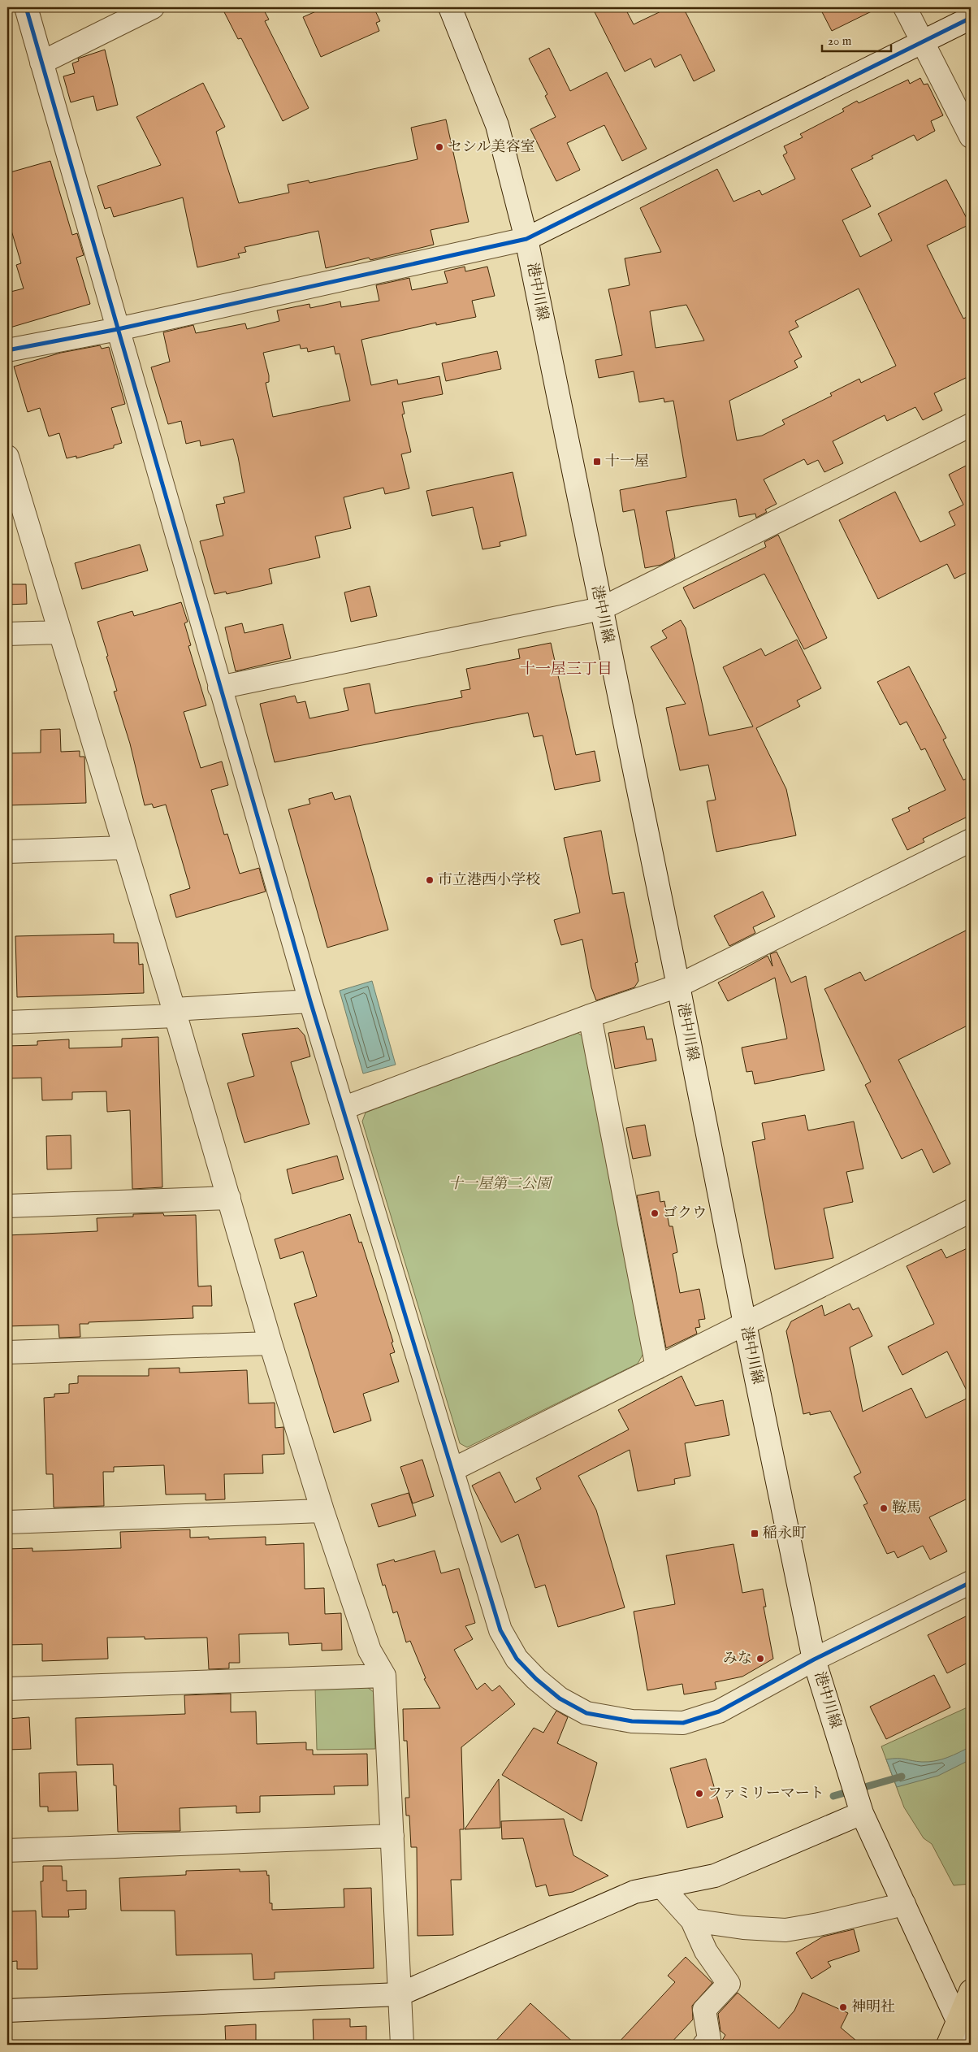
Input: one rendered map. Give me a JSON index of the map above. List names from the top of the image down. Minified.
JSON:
{"streets":{"street":["港中川線"]},"districts":["十一屋三丁目"],"parks":["十一屋第二公園"],"places":{"other":["セシル美容室","市立港西小学校","ゴクウ","鞍馬","みな","ファミリーマート","神明社"],"transit":["十一屋","稲永町"]},"scale_bar":"20 m"}
